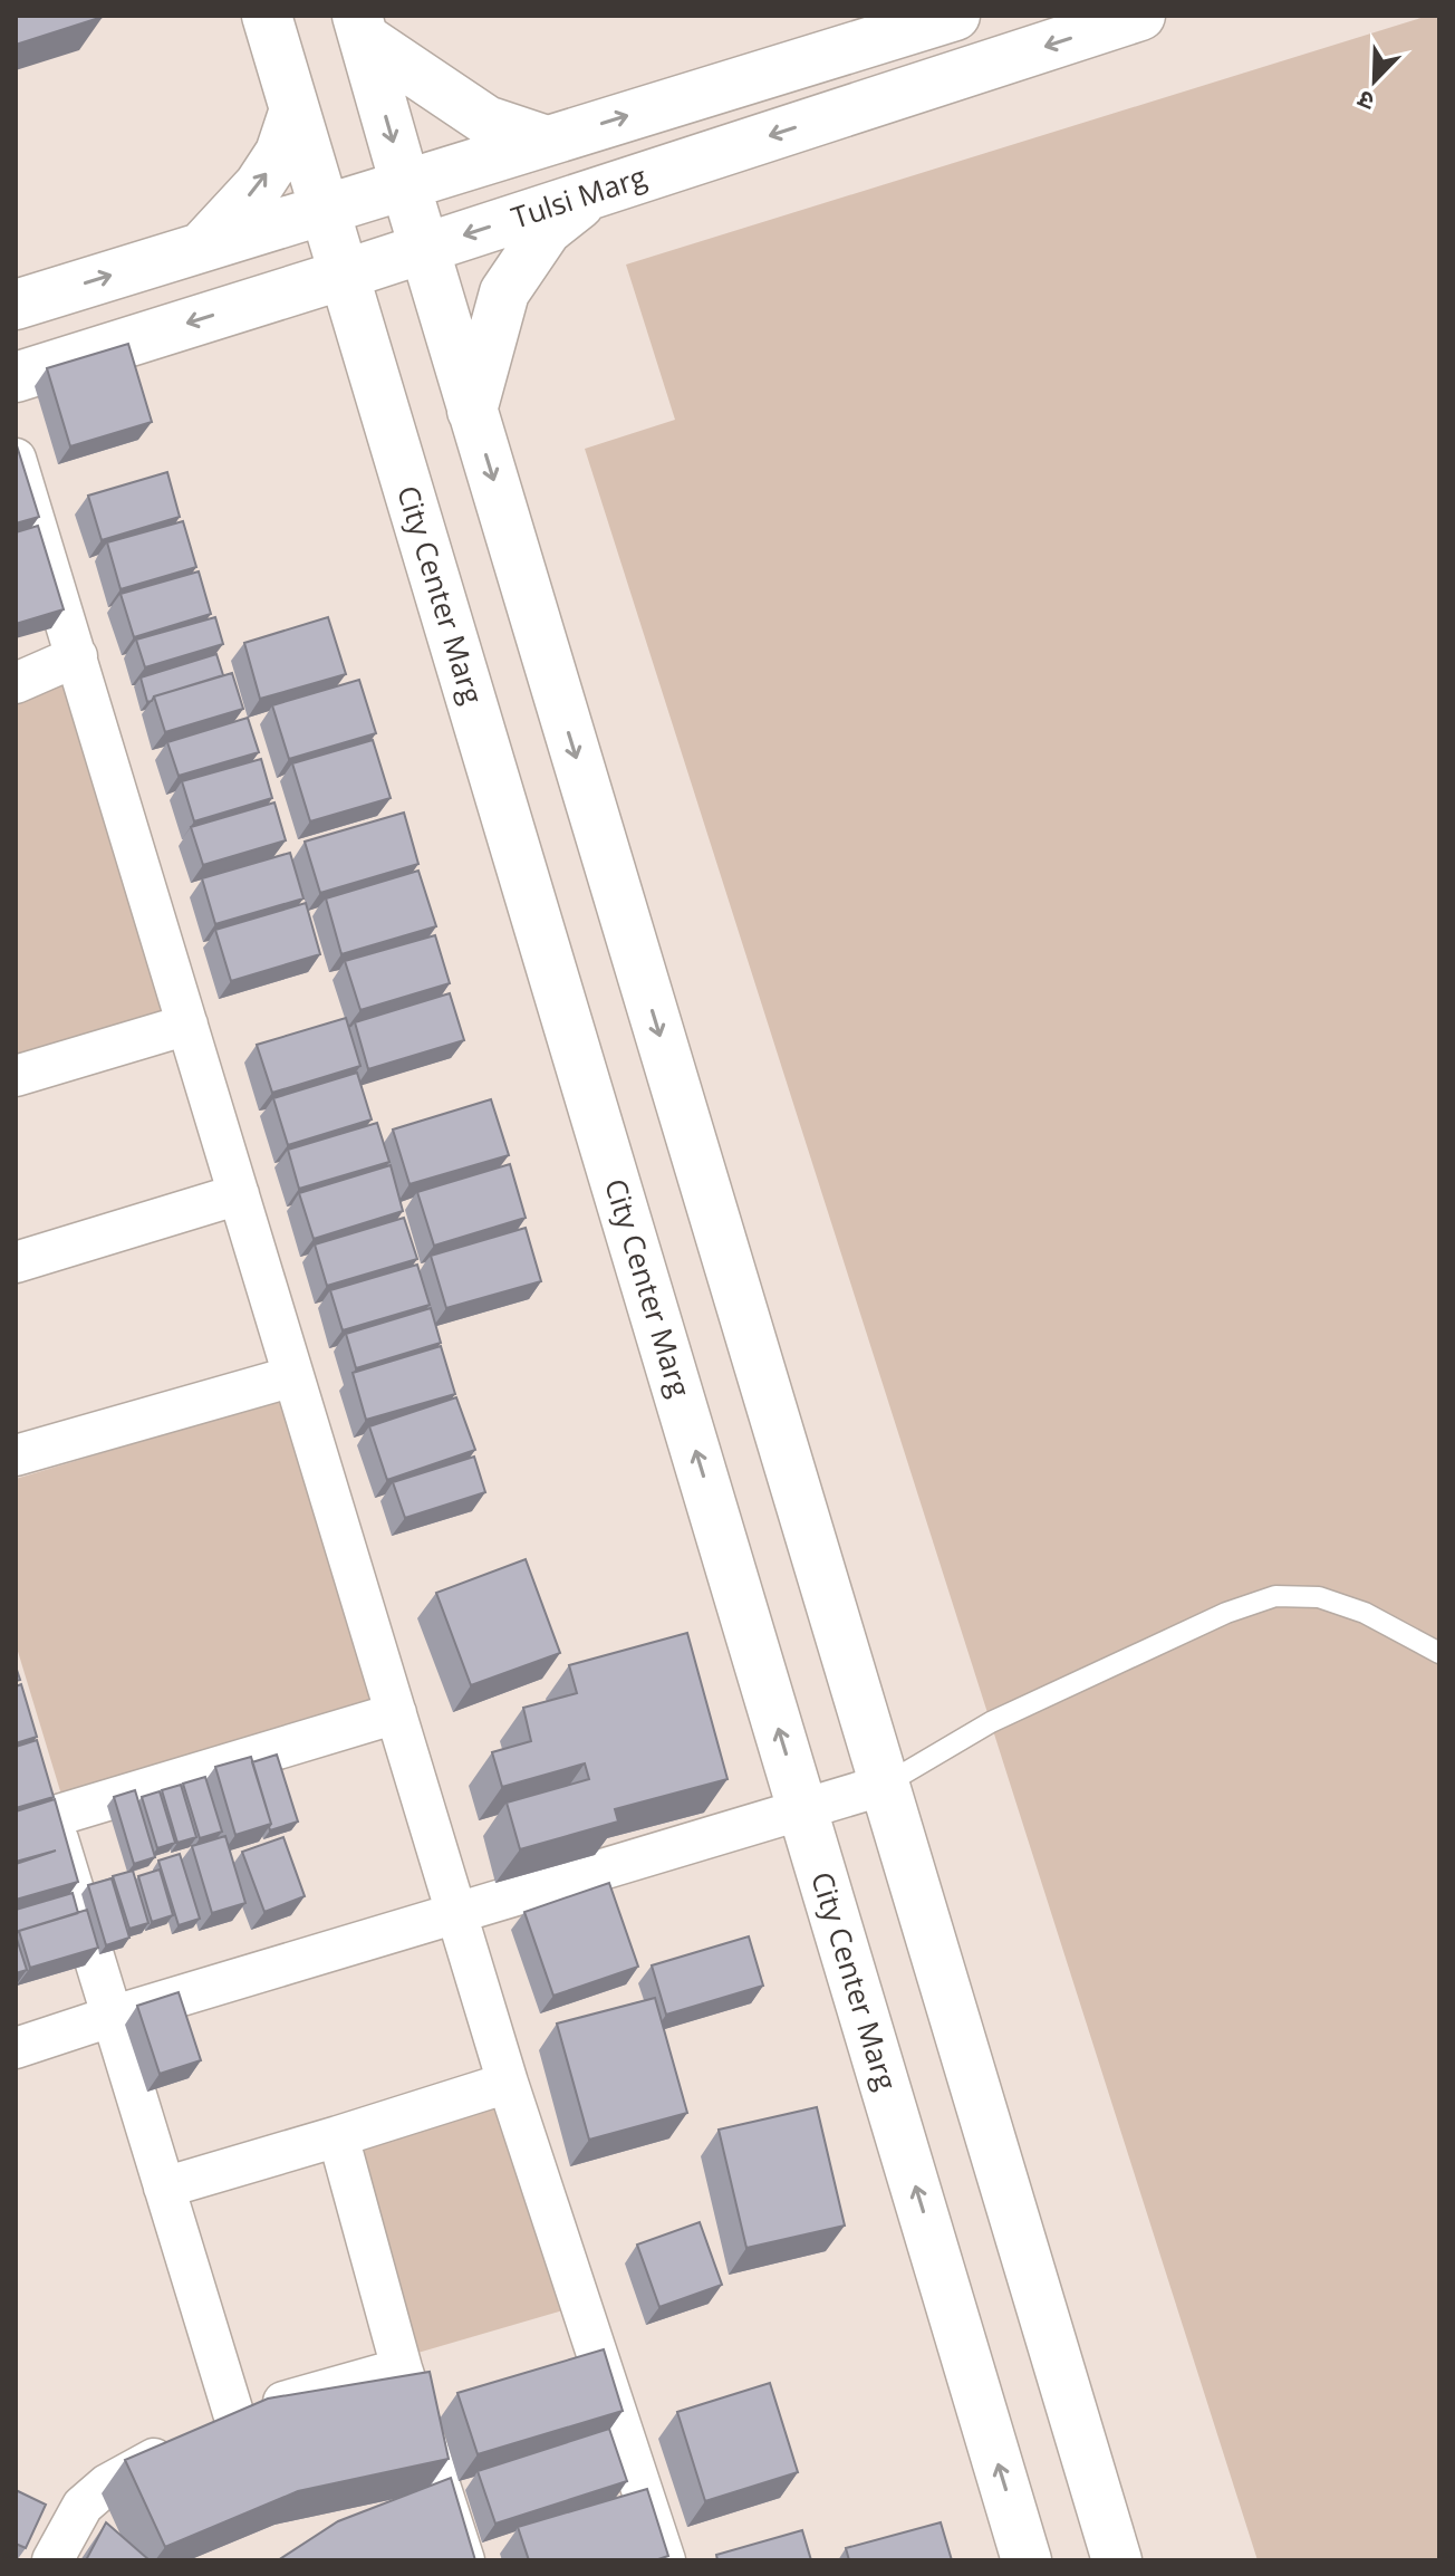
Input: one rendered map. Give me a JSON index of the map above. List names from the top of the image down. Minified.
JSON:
{"streets":{"street":["Tulsi Marg","City Center Marg"]},"crossings":[["Tulsi Marg","City Center Marg"]],"north":"bottom left"}
